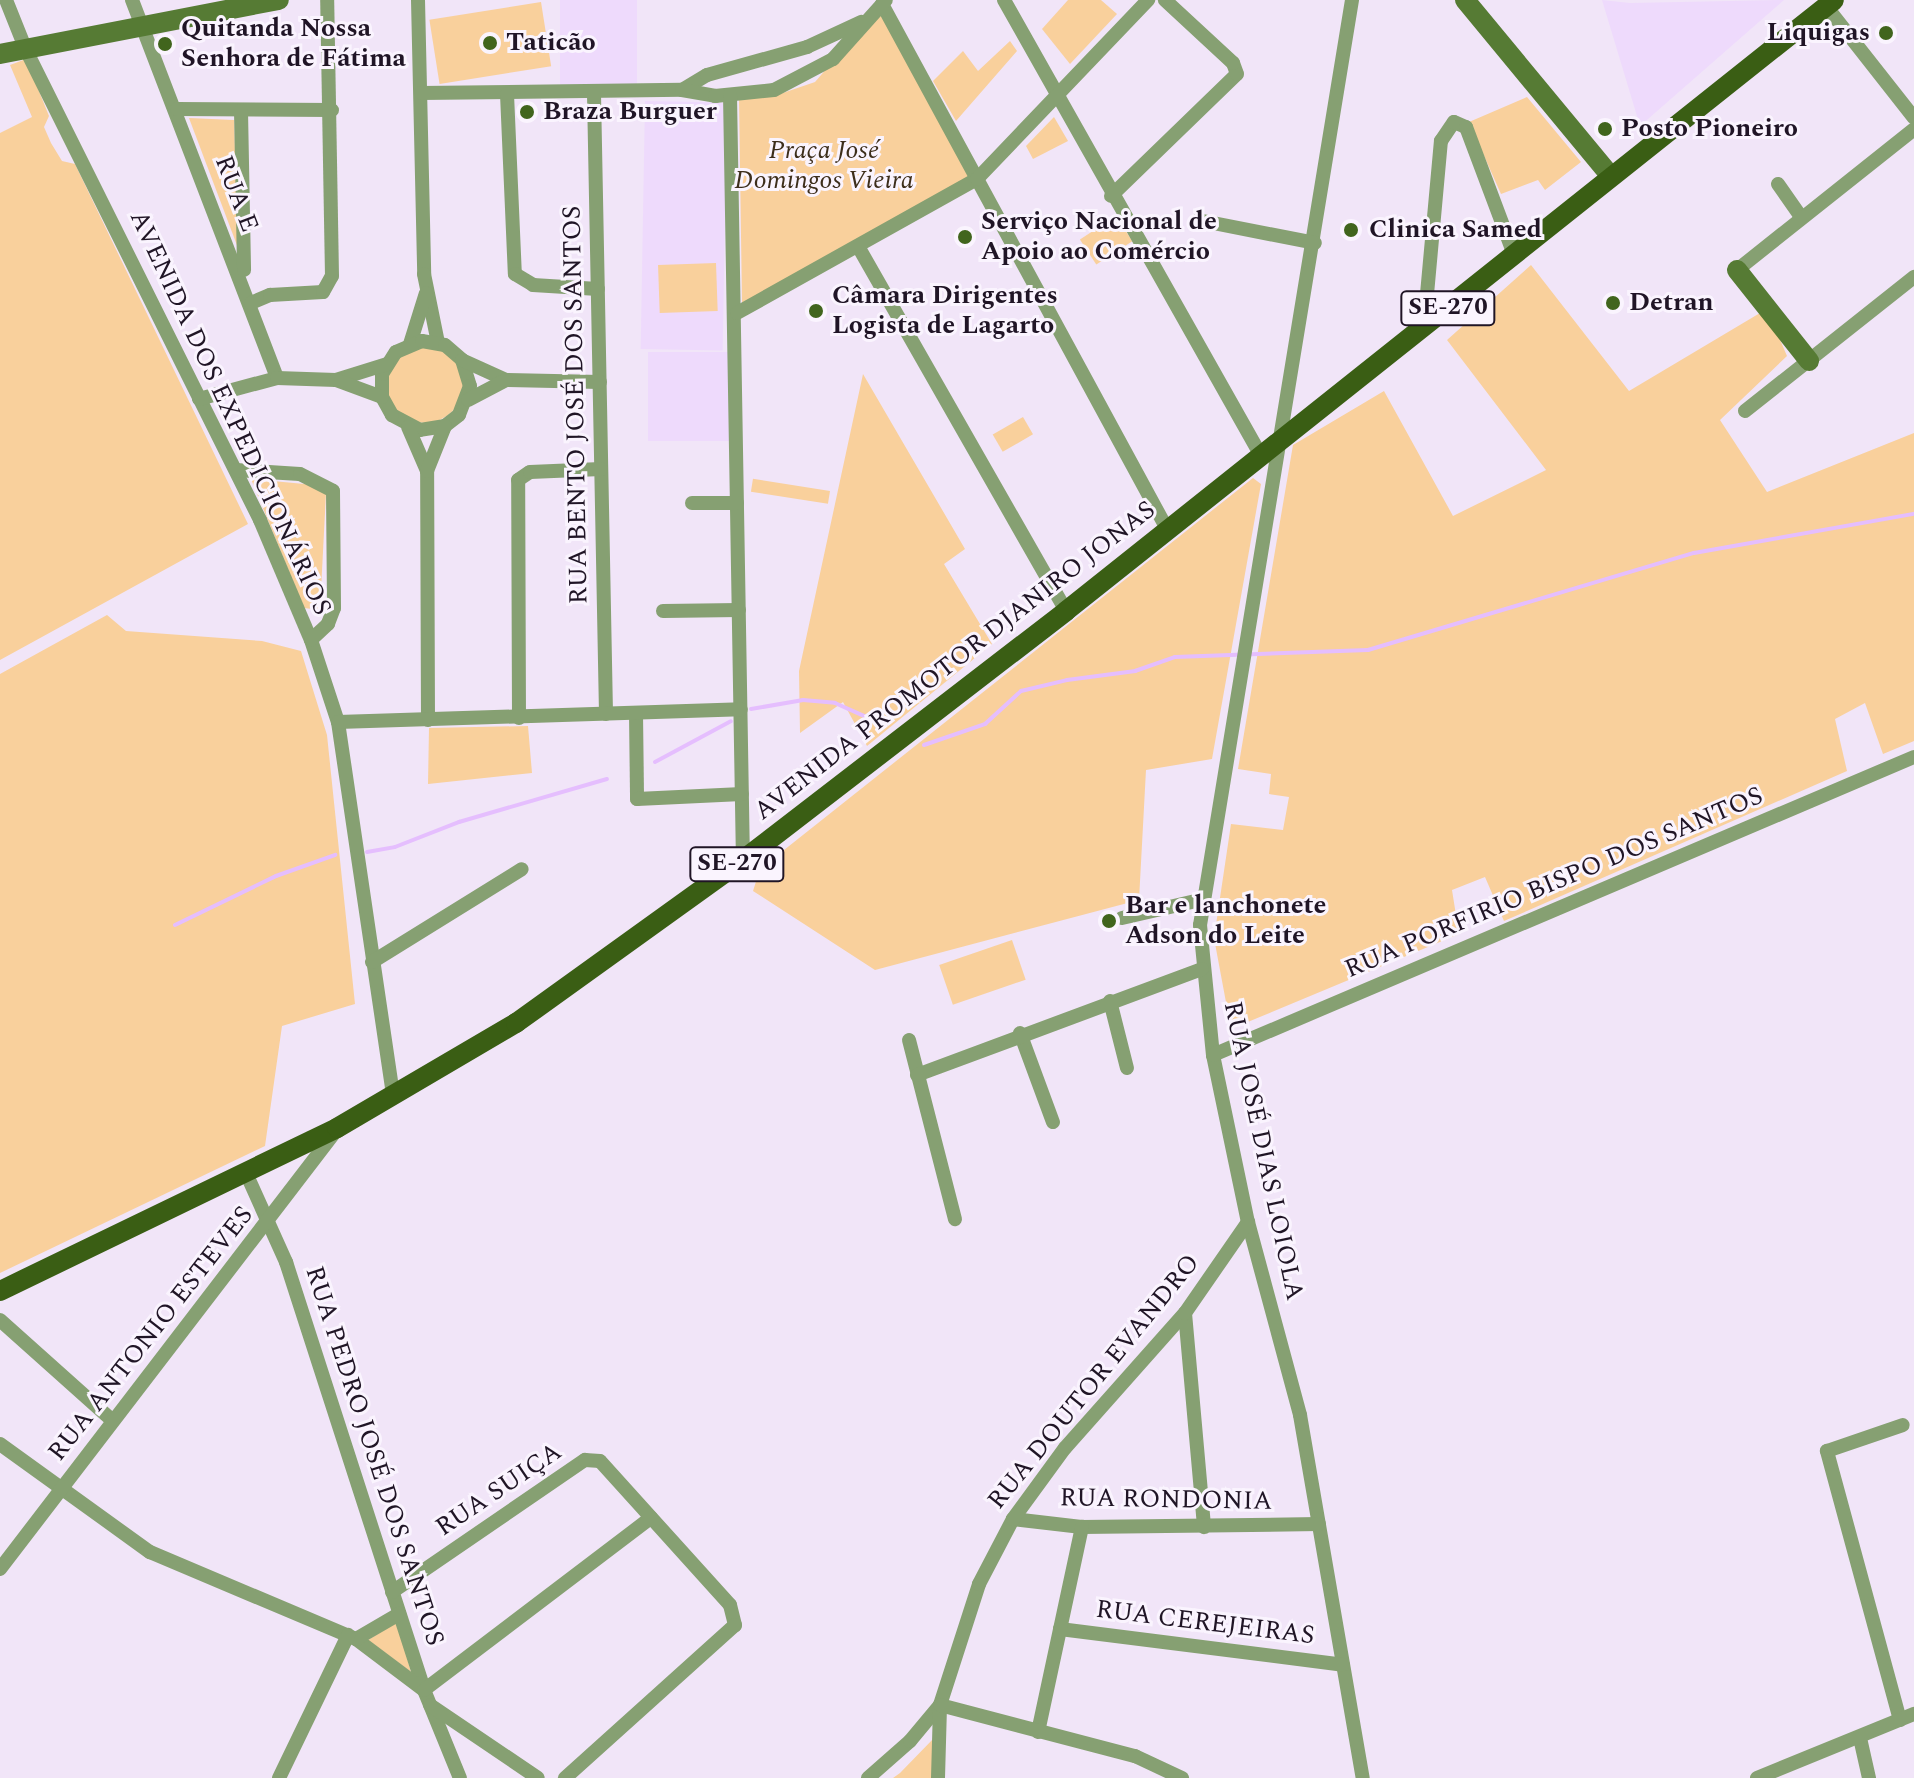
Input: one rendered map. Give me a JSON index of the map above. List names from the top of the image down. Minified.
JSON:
{"streets":{"main road":["SE-270","AVENIDA PROMOTOR DJANIRO JONAS"],"street":["RUA E","RUA BENTO JOSÉ DOS SANTOS","AVENIDA DOS EXPEDICIONÁRIOS","RUA PORFIRIO BISPO DOS SANTOS","RUA JOSÉ DIAS LOIOLA","RUA ANTONIO ESTEVES","RUA DOUTOR EVANDRO","RUA PEDRO JOSÉ DOS SANTOS","RUA SUIÇA","RUA RONDONIA","RUA CEREJEIRAS"]},"crossings":[["SE-270","AVENIDA PROMOTOR DJANIRO JONAS"],["AVENIDA DOS EXPEDICIONÁRIOS","AVENIDA PROMOTOR DJANIRO JONAS"],["AVENIDA PROMOTOR DJANIRO JONAS","RUA JOSÉ DIAS LOIOLA"],["AVENIDA PROMOTOR DJANIRO JONAS","RUA ANTONIO ESTEVES"],["AVENIDA PROMOTOR DJANIRO JONAS","RUA PEDRO JOSÉ DOS SANTOS"],["RUA PORFIRIO BISPO DOS SANTOS","RUA JOSÉ DIAS LOIOLA"],["RUA JOSÉ DIAS LOIOLA","RUA DOUTOR EVANDRO"],["RUA JOSÉ DIAS LOIOLA","RUA RONDONIA"],["RUA JOSÉ DIAS LOIOLA","RUA CEREJEIRAS"],["RUA ANTONIO ESTEVES","RUA PEDRO JOSÉ DOS SANTOS"],["RUA DOUTOR EVANDRO","RUA RONDONIA"],["RUA PEDRO JOSÉ DOS SANTOS","RUA SUIÇA"]],"parks":["Praça José Domingos Vieira"],"places":["Liquigas","Taticão","Quitanda Nossa Senhora de Fátima","Braza Burguer","Posto Pioneiro","Clinica Samed","Serviço Nacional de Apoio ao Comércio","Detran","Câmara Dirigentes Logista de Lagarto","Bar e lanchonete Adson do Leite"]}
